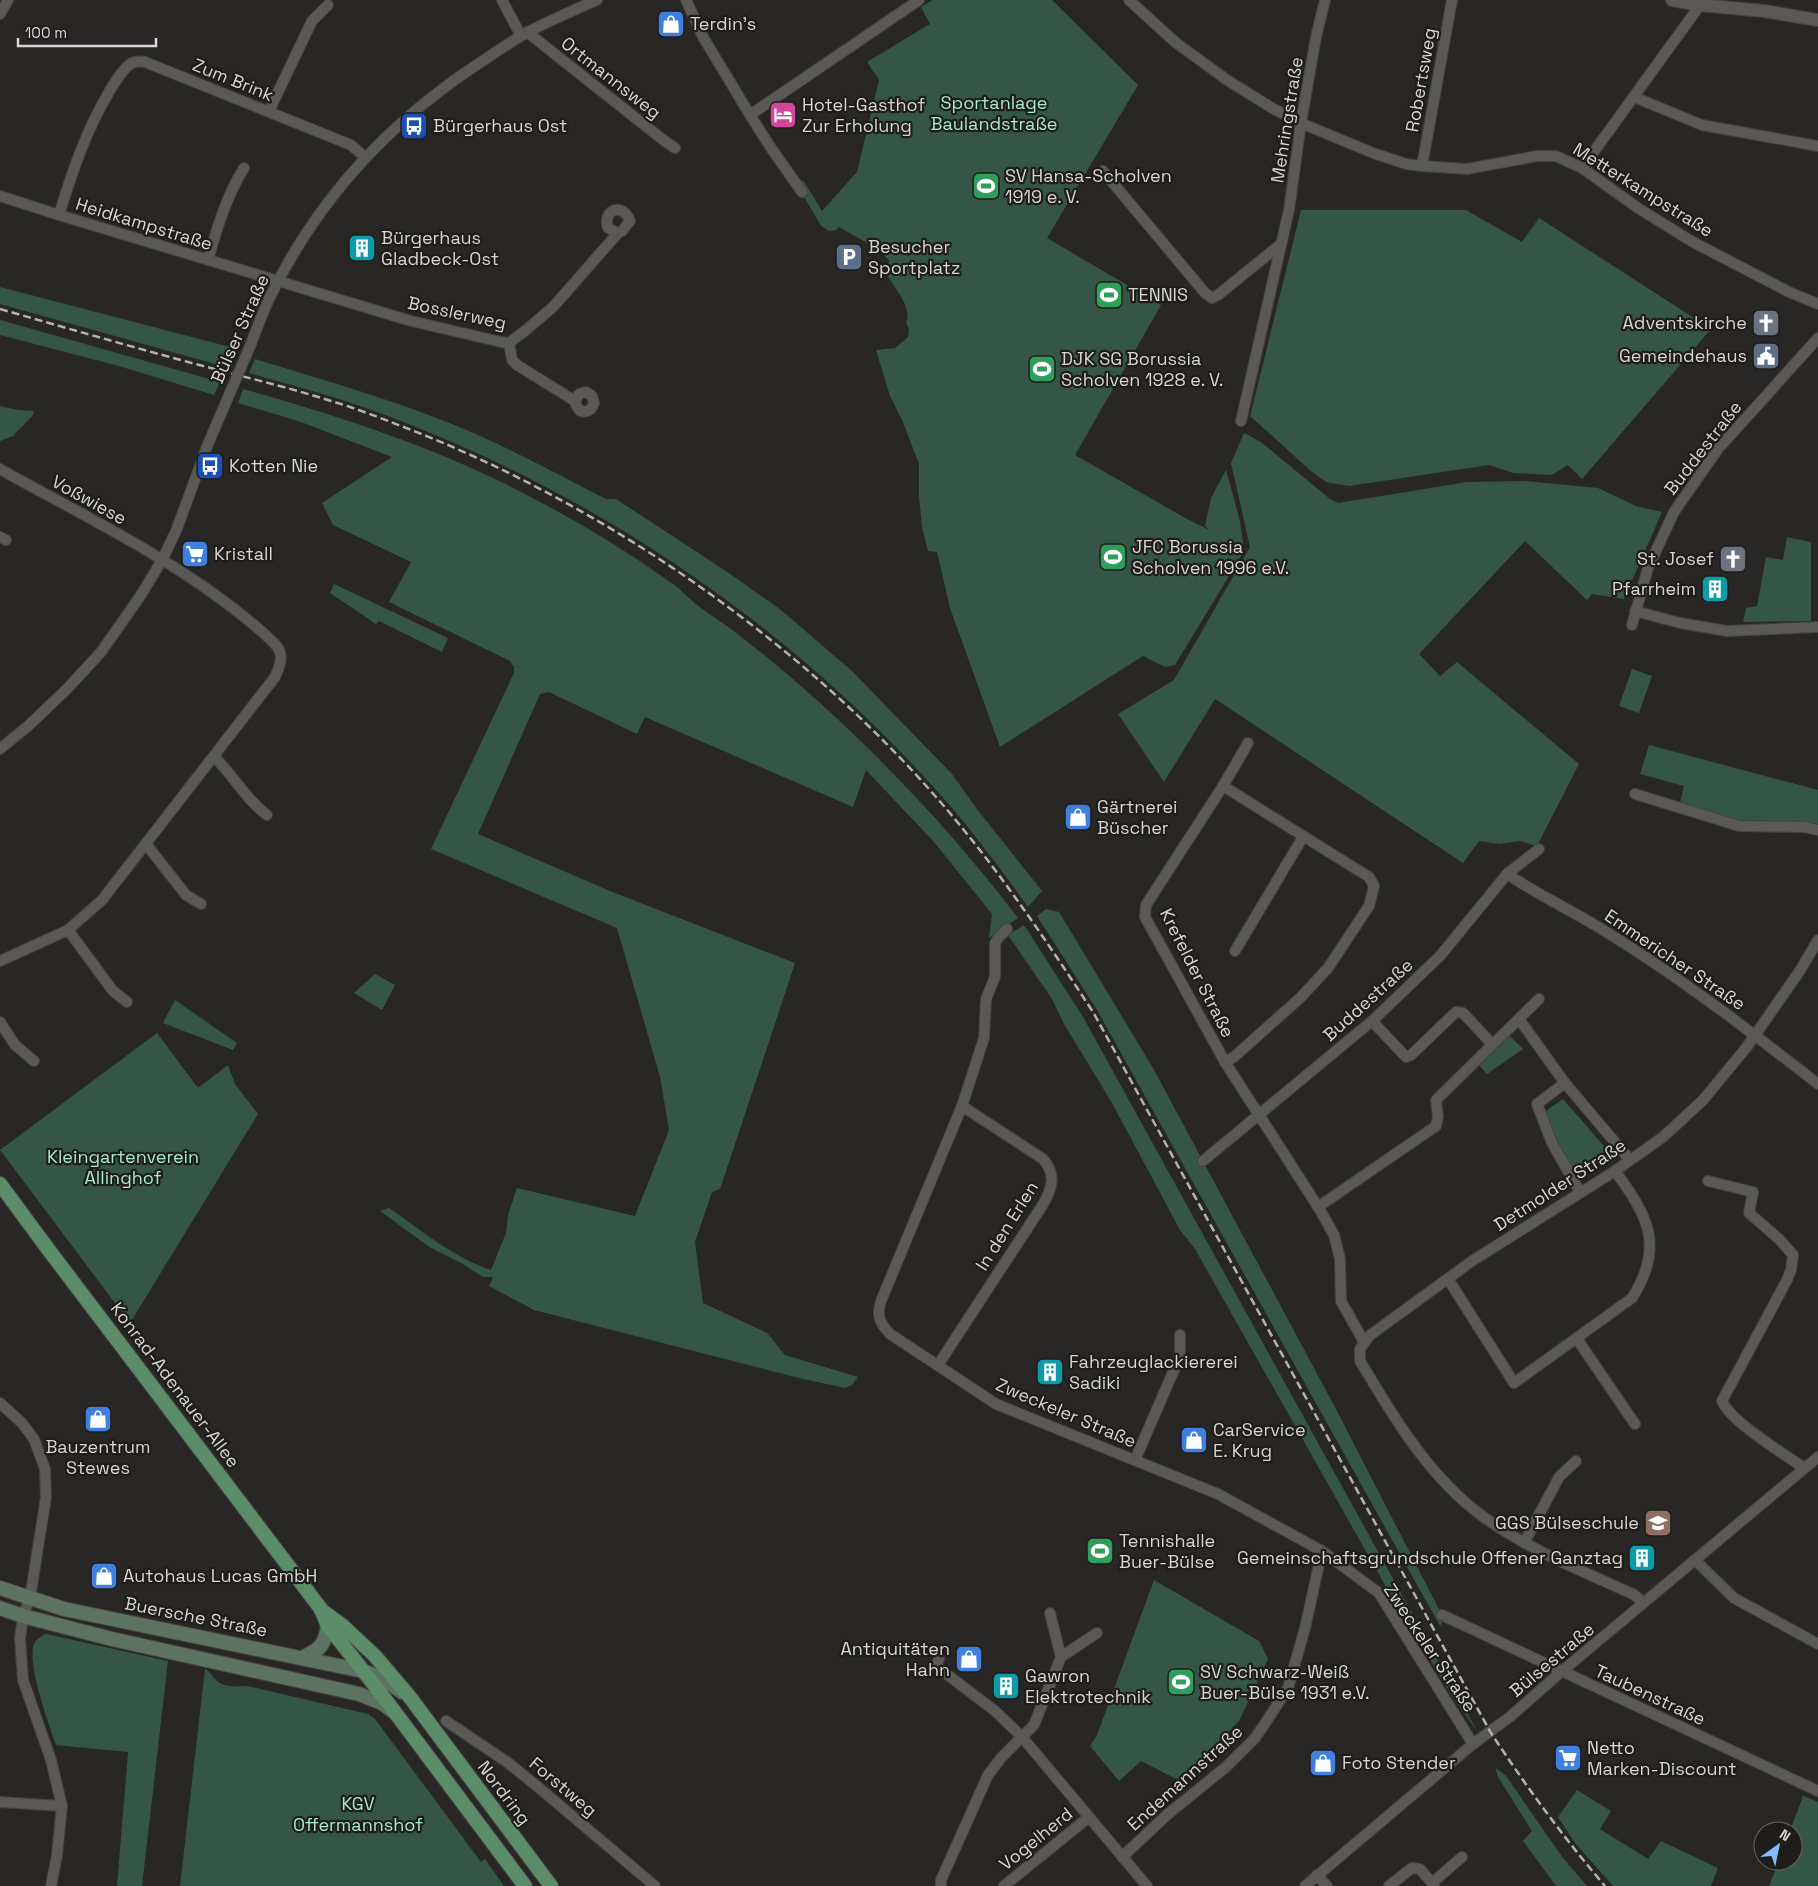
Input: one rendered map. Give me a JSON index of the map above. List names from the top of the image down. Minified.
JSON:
{"streets":{"main road":["Konrad-Adenauer-Allee","Buersche Straße","Nordring"],"street":["Ortmannsweg","Zum Brink","Robertsweg","Mehringstraße","Metterkampstraße","Heidkampstraße","Bosslerweg","Bülser Straße","Buddestraße","Voßwiese","Emmericher Straße","Krefelder Straße","Detmolder Straße","In den Erlen","Zweckeler Straße","Bülsestraße","Taubenstraße","Endemannstraße","Forstweg","Vogelherd"]},"crossings":[["Ortmannsweg","Bülser Straße"],["Zum Brink","Heidkampstraße"],["Zum Brink","Bülser Straße"],["Robertsweg","Metterkampstraße"],["Mehringstraße","Metterkampstraße"],["Heidkampstraße","Bosslerweg"],["Heidkampstraße","Bülser Straße"],["Bosslerweg","Bülser Straße"],["Bülser Straße","Voßwiese"],["Buddestraße","Emmericher Straße"],["Buddestraße","Krefelder Straße"],["Emmericher Straße","Detmolder Straße"],["Krefelder Straße","Detmolder Straße"],["In den Erlen","Zweckeler Straße"],["Konrad-Adenauer-Allee","Buersche Straße"],["Konrad-Adenauer-Allee","Nordring"],["Zweckeler Straße","Bülsestraße"],["Zweckeler Straße","Endemannstraße"],["Bülsestraße","Taubenstraße"]],"parks":["Sportanlage Baulandstraße","Kleingartenverein Allinghof","KGV Offermannshof"],"places":{"shop":["Terdin's","Gärtnerei Büscher","Bauzentrum Stewes","CarService E. Krug","Autohaus Lucas GmbH","Antiquitäten Hahn","Foto Stender"],"hotel":["Hotel-Gasthof Zur Erholung"],"bus stop":["Bürgerhaus Ost","Kotten Nie"],"sports":["SV Hansa-Scholven 1919 e. V.","TENNIS","DJK SG Borussia Scholven 1928 e. V.","JFC Borussia Scholven 1996 e.V.","Tennishalle Buer-Bülse","SV Schwarz-Weiß Buer-Bülse 1931 e.V."],"building":["Bürgerhaus Gladbeck-Ost","Pfarrheim","Fahrzeuglackiererei Sadiki","Gemeinschaftsgrundschule Offener Ganztag","Gawron Elektrotechnik"],"parking":["Besucher Sportplatz"],"church":["Adventskirche","St. Josef"],"public building":["Gemeindehaus"],"supermarket":["Kristall","Netto Marken-Discount"],"school or university":["GGS Bülseschule"]},"scale_bar":"100 m","north":"top right"}
